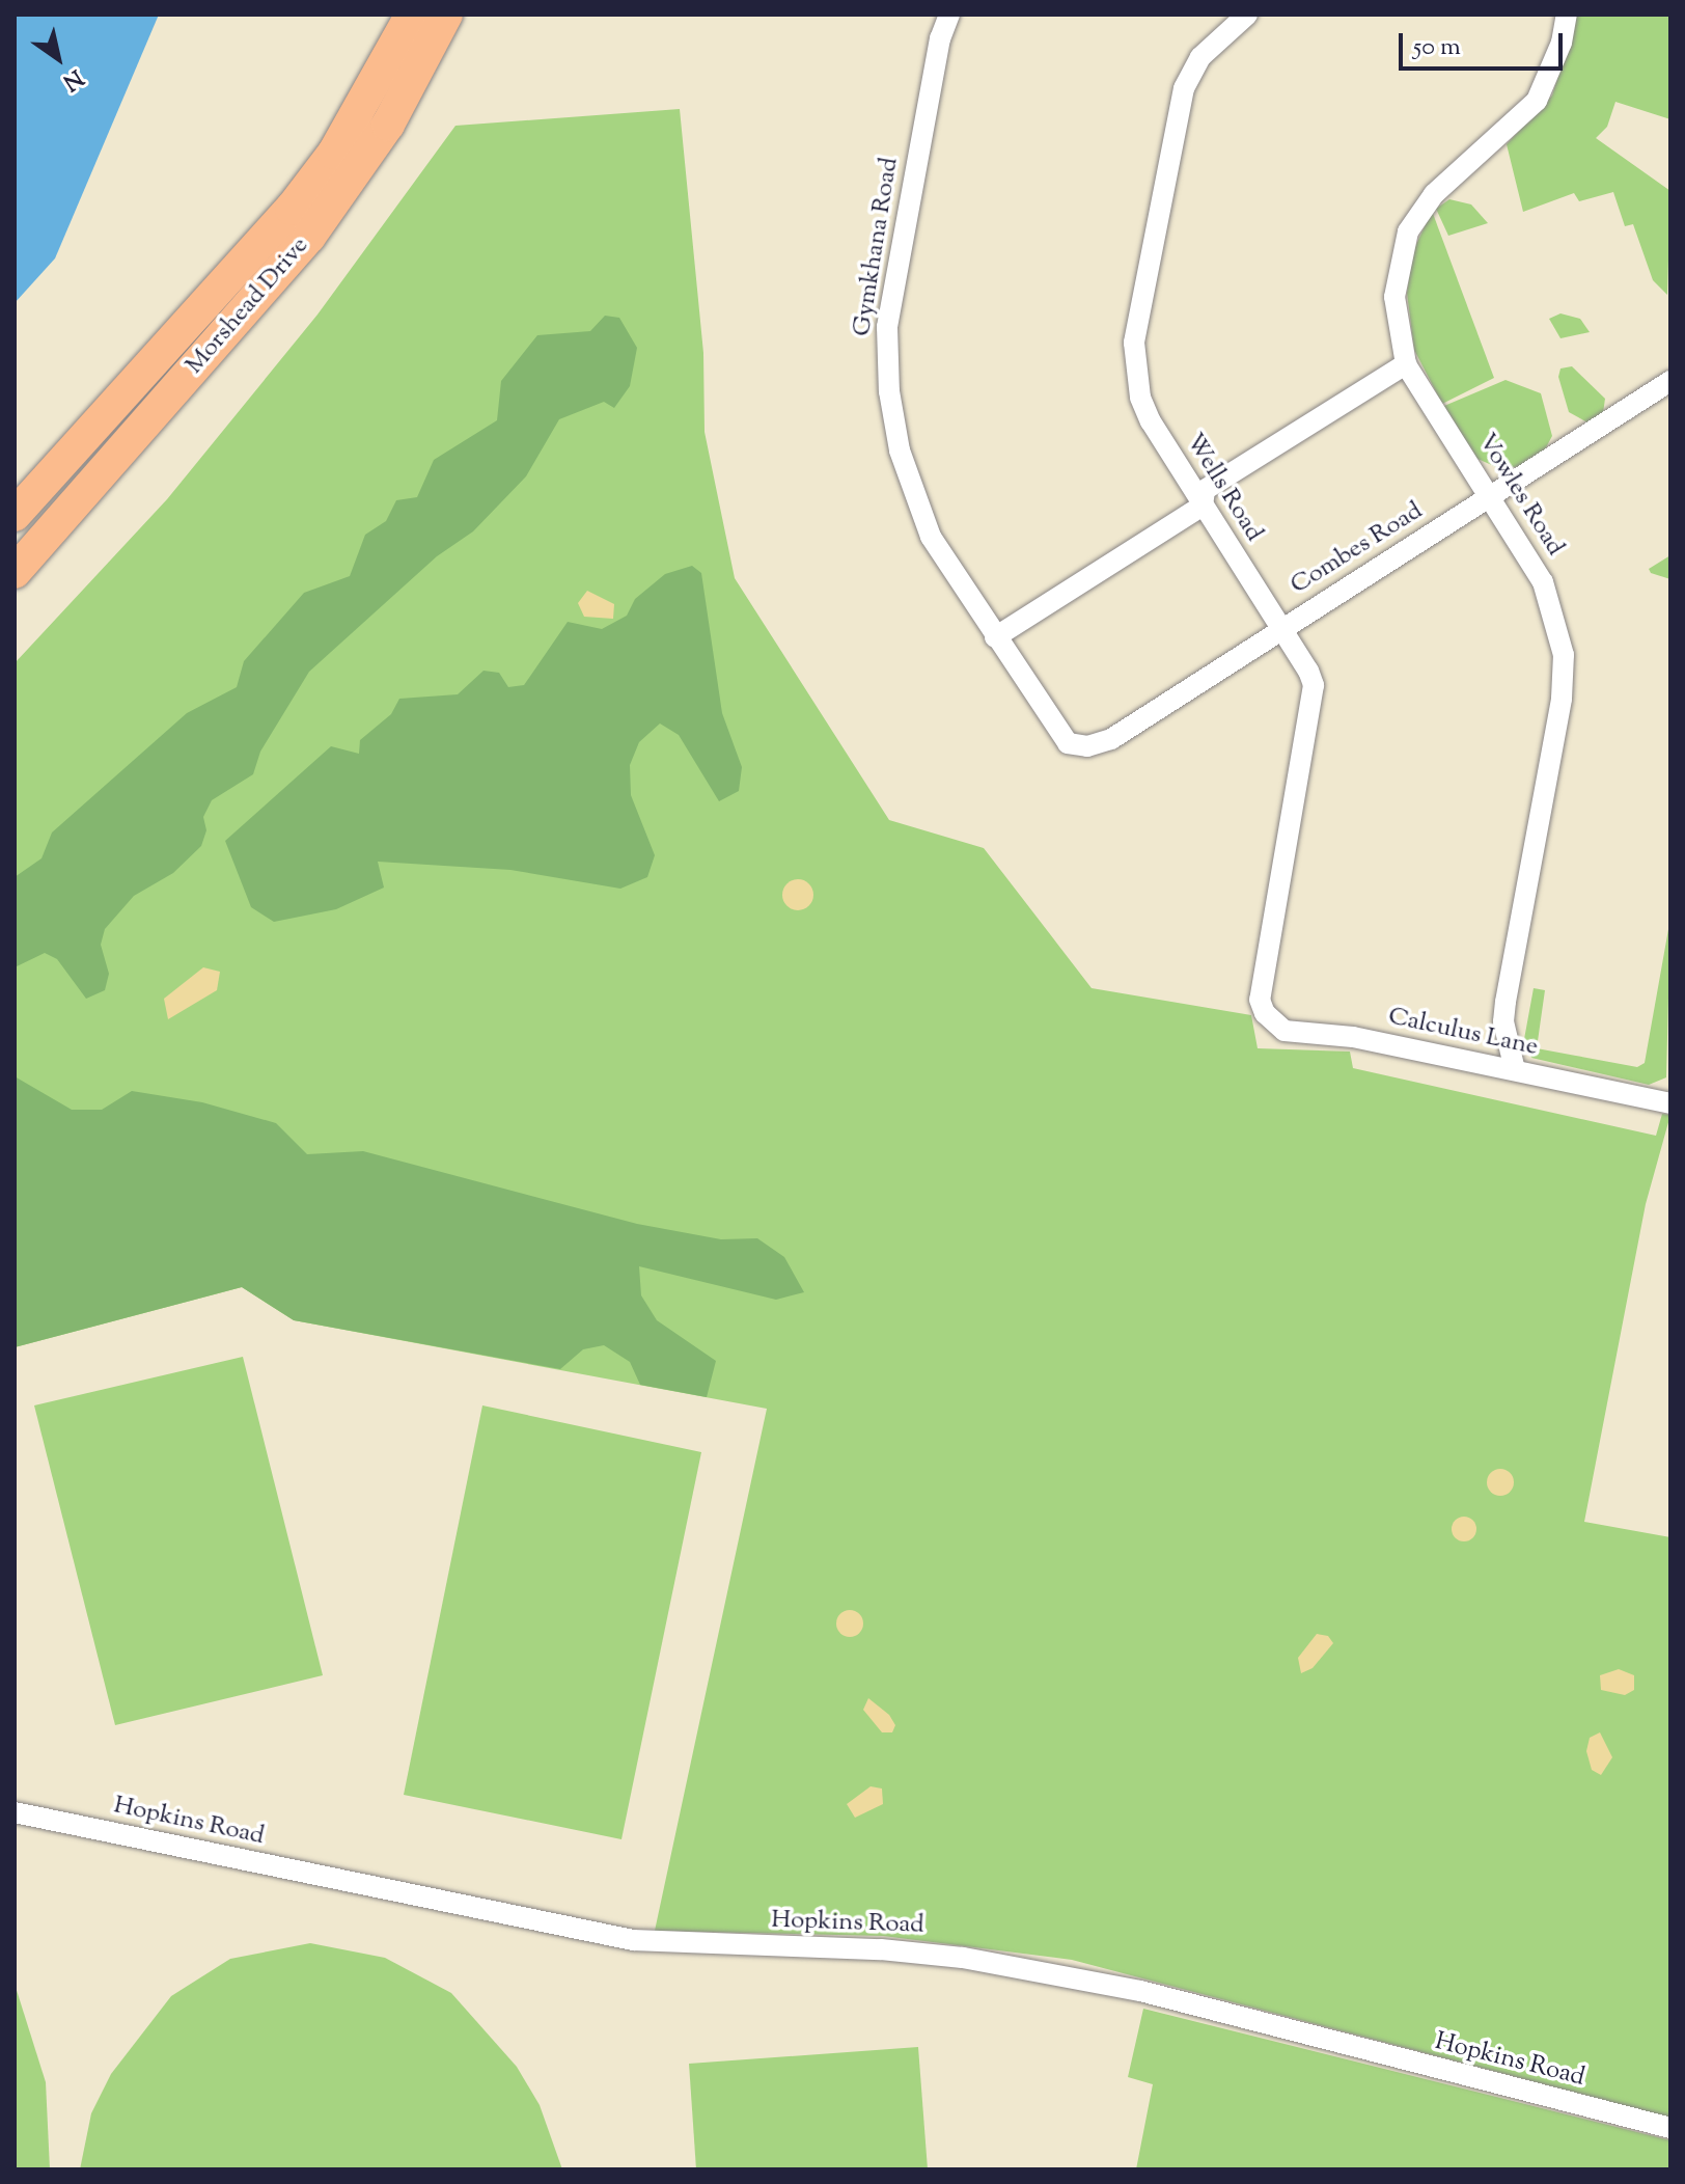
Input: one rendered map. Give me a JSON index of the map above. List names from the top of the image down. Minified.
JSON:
{"streets":{"main road":["Morshead Drive"],"street":["Gymkhana Road","Wells Road","Vowles Road","Combes Road","Calculus Lane","Hopkins Road"]},"crossings":[["Gymkhana Road","Combes Road"],["Wells Road","Combes Road"],["Wells Road","Calculus Lane"],["Vowles Road","Combes Road"],["Vowles Road","Calculus Lane"]],"scale_bar":"50 m","north":"bottom right"}
